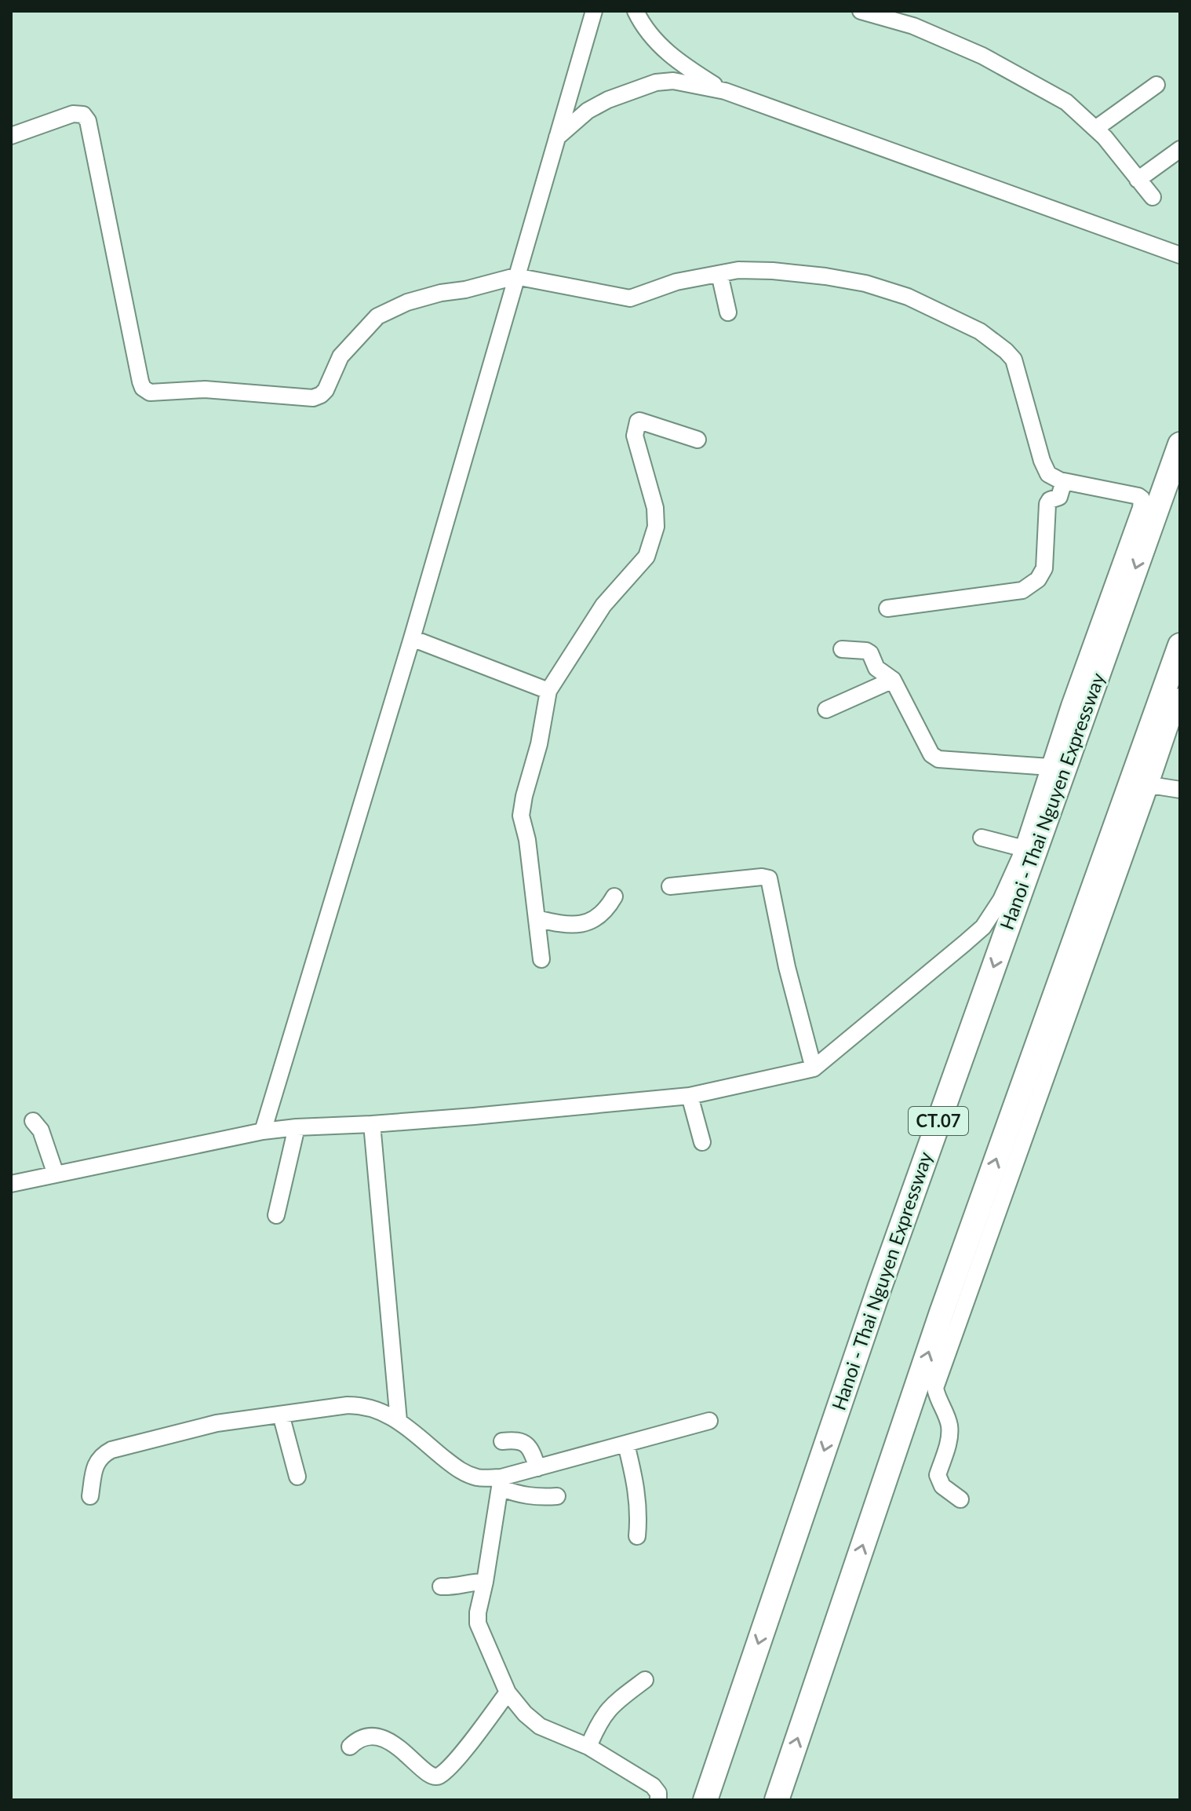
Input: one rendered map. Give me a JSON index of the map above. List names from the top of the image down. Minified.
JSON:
{"streets":{"highway":["Hanoi - Thai Nguyen Expressway","CT.07"]}}
